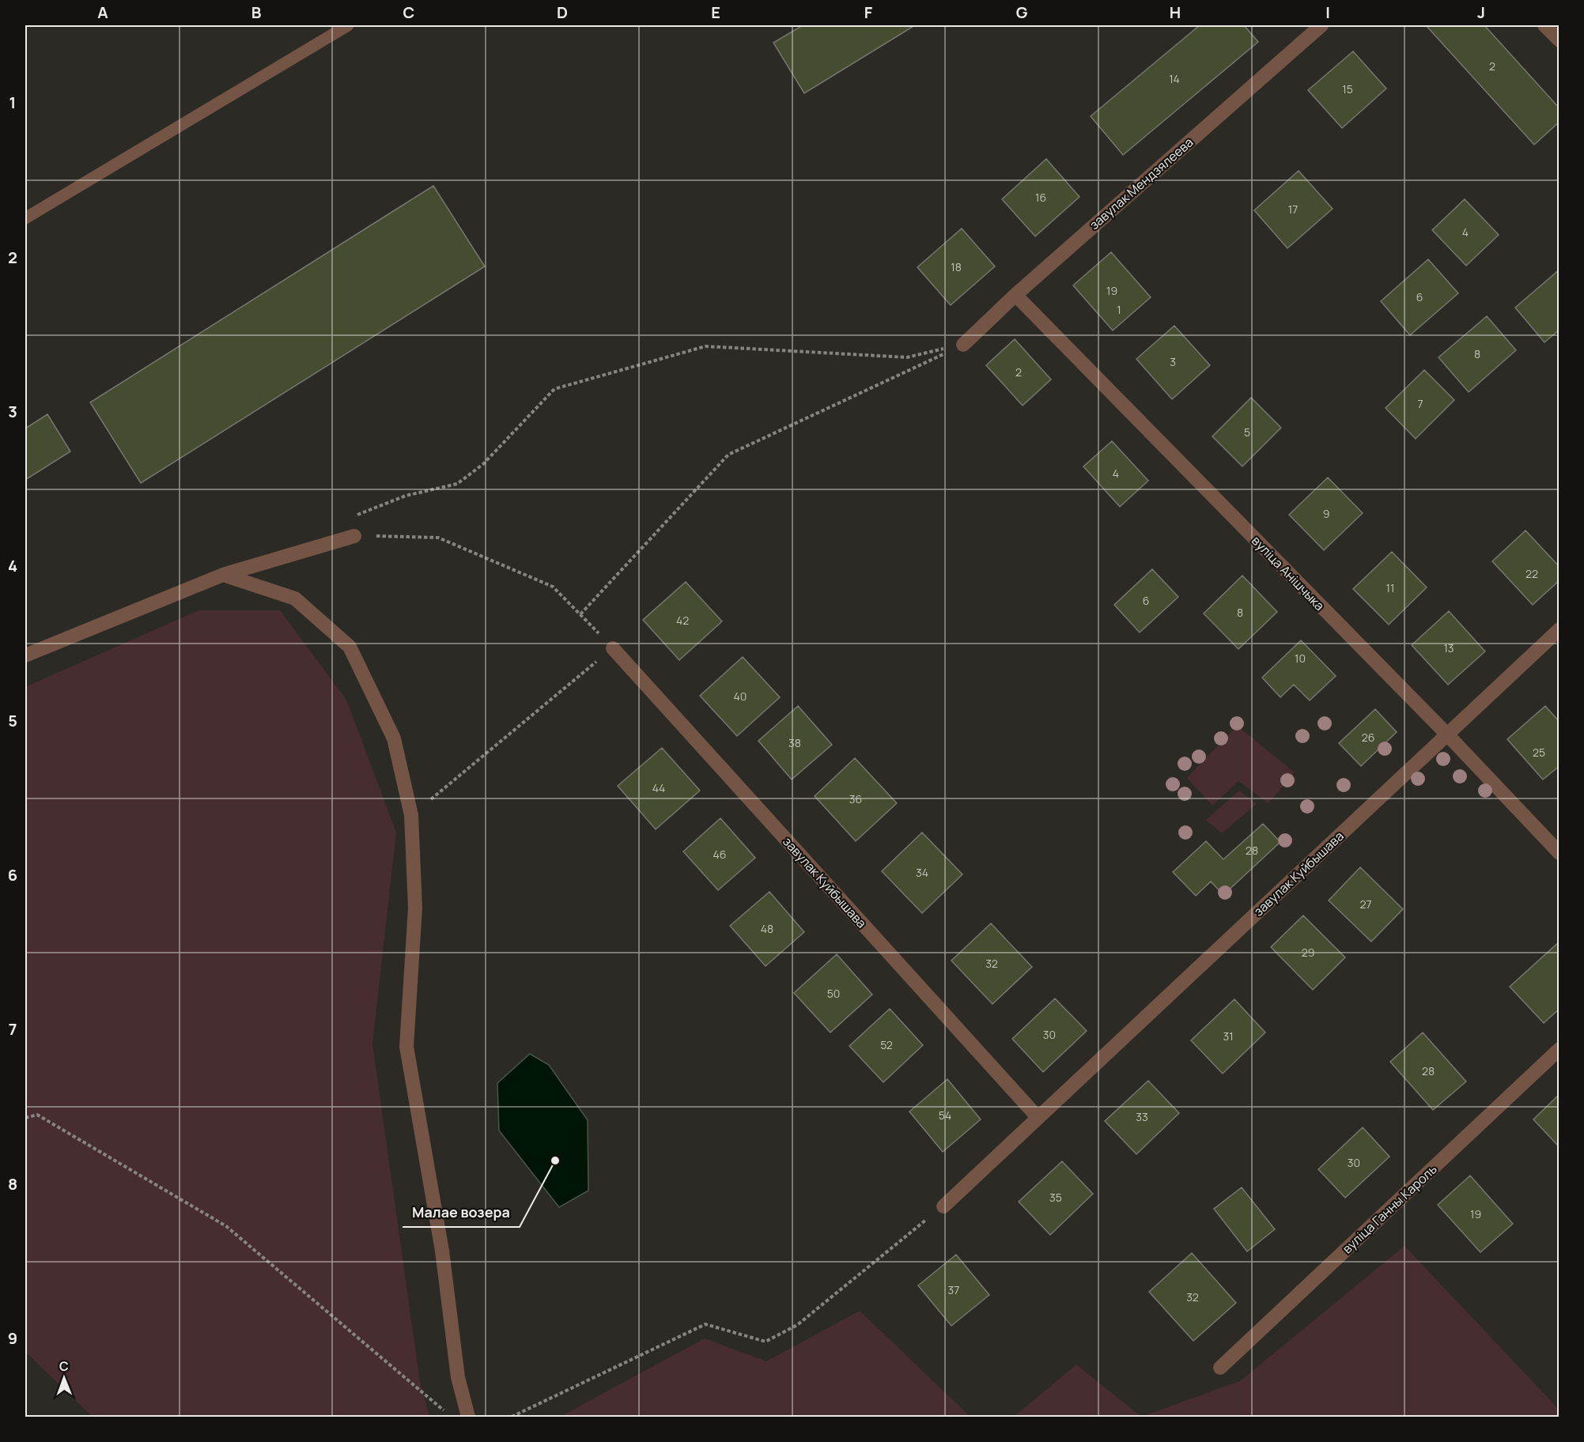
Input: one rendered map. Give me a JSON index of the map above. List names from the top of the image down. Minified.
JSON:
{"streets":{"street":["завулак Мендзялеева","вуліца Анішчыка","завулак Куйбышава","вуліца Ганны Кароль"]},"crossings":[["завулак Мендзялеева","вуліца Анішчыка"],["вуліца Анішчыка","завулак Куйбышава"]],"places":["Малае возера"],"house_numbers":["2","14","15","16","17","4","18","19","6","1","8","3","2","7","5","4","9","22","11","6","8","42","13","10","40","26","38","25","44","36","28","46","34","27","48","29","32","50","30","31","52","28","54","33","30","35","19","37","32"],"north":"top","grid":{"columns":["A","B","C","D","E","F","G","H","I","J"],"rows":["1","2","3","4","5","6","7","8","9"]}}
